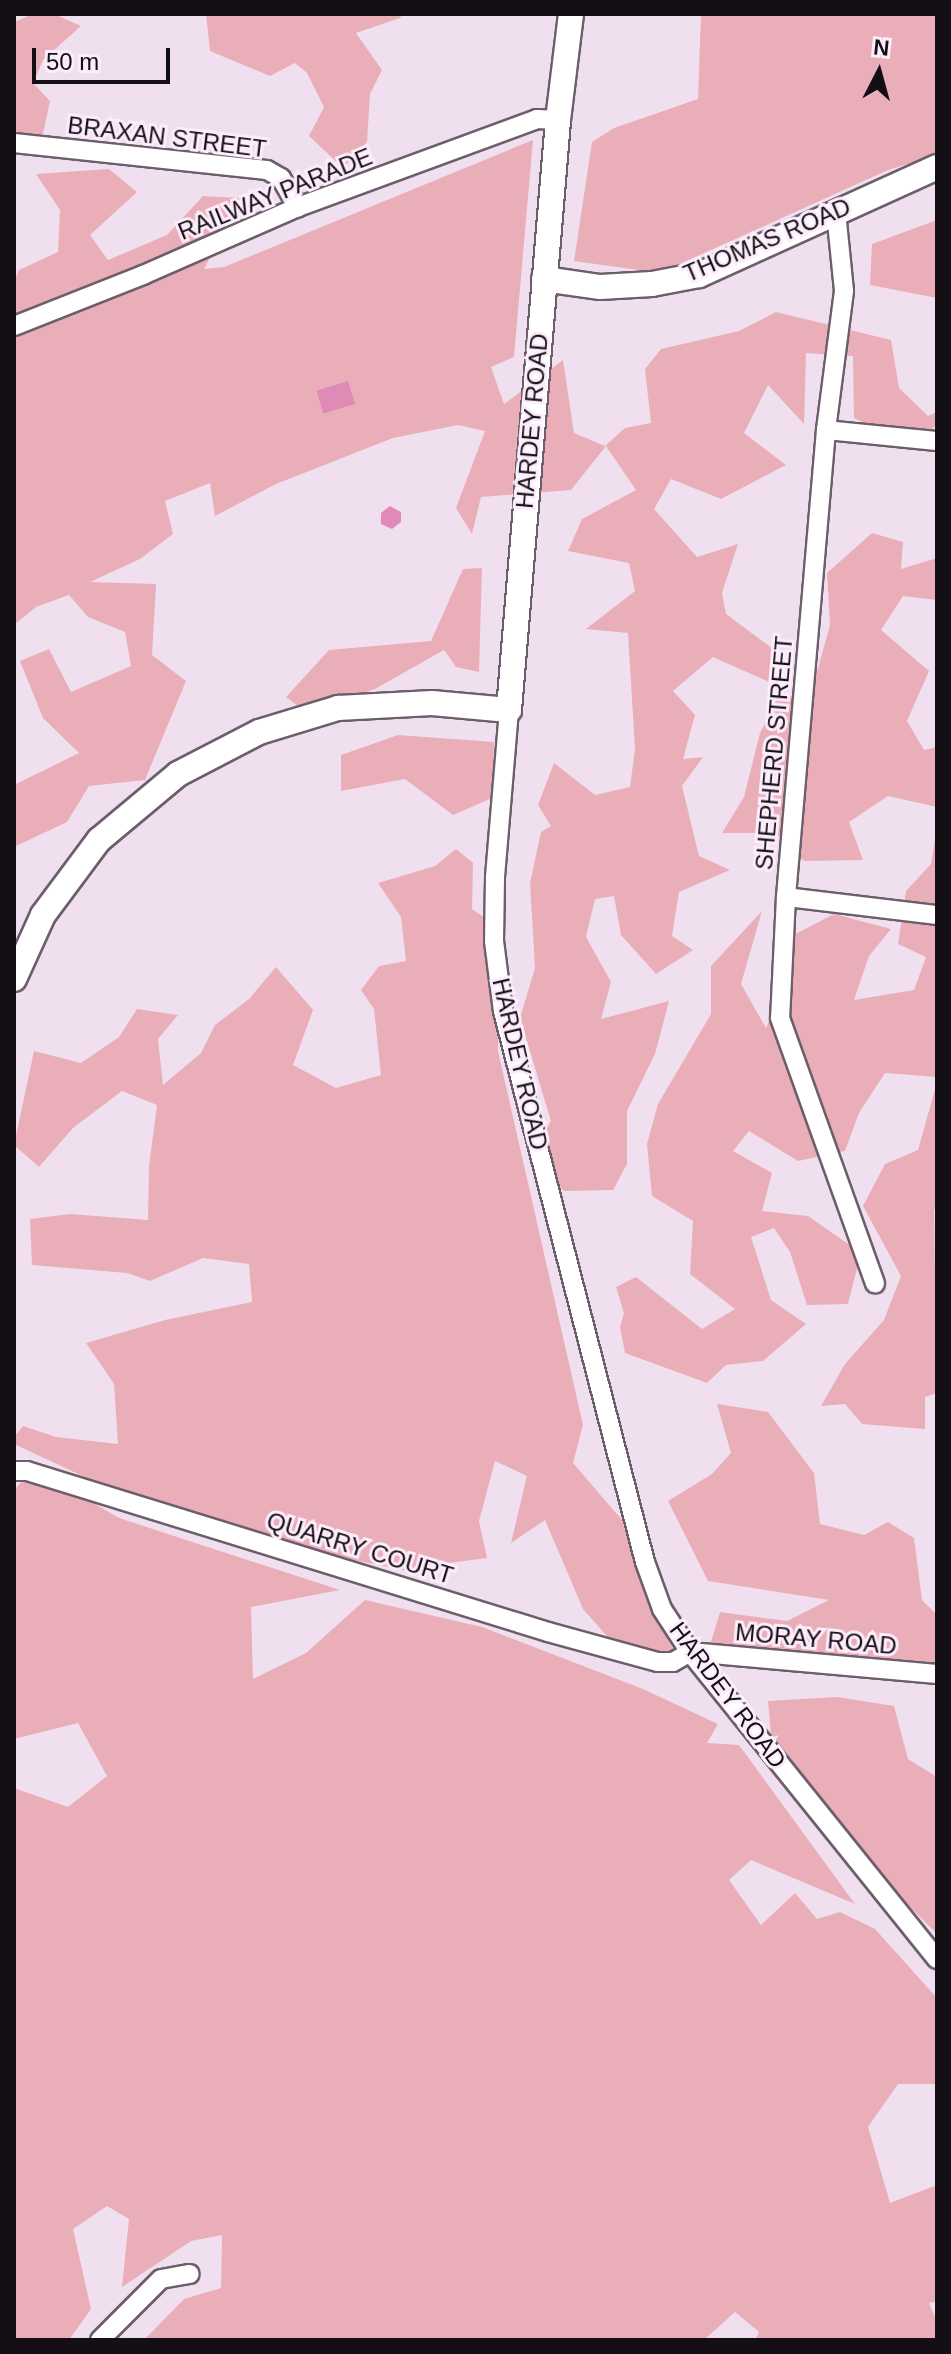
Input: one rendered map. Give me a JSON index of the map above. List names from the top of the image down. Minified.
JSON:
{"streets":{"street":["BRAXAN STREET","RAILWAY PARADE","THOMAS ROAD","HARDEY ROAD","SHEPHERD STREET","QUARRY COURT","MORAY ROAD"]},"crossings":[["BRAXAN STREET","RAILWAY PARADE"],["RAILWAY PARADE","HARDEY ROAD"],["THOMAS ROAD","HARDEY ROAD"],["THOMAS ROAD","SHEPHERD STREET"],["HARDEY ROAD","QUARRY COURT"],["HARDEY ROAD","MORAY ROAD"],["QUARRY COURT","MORAY ROAD"]],"scale_bar":"50 m","north":"top"}
